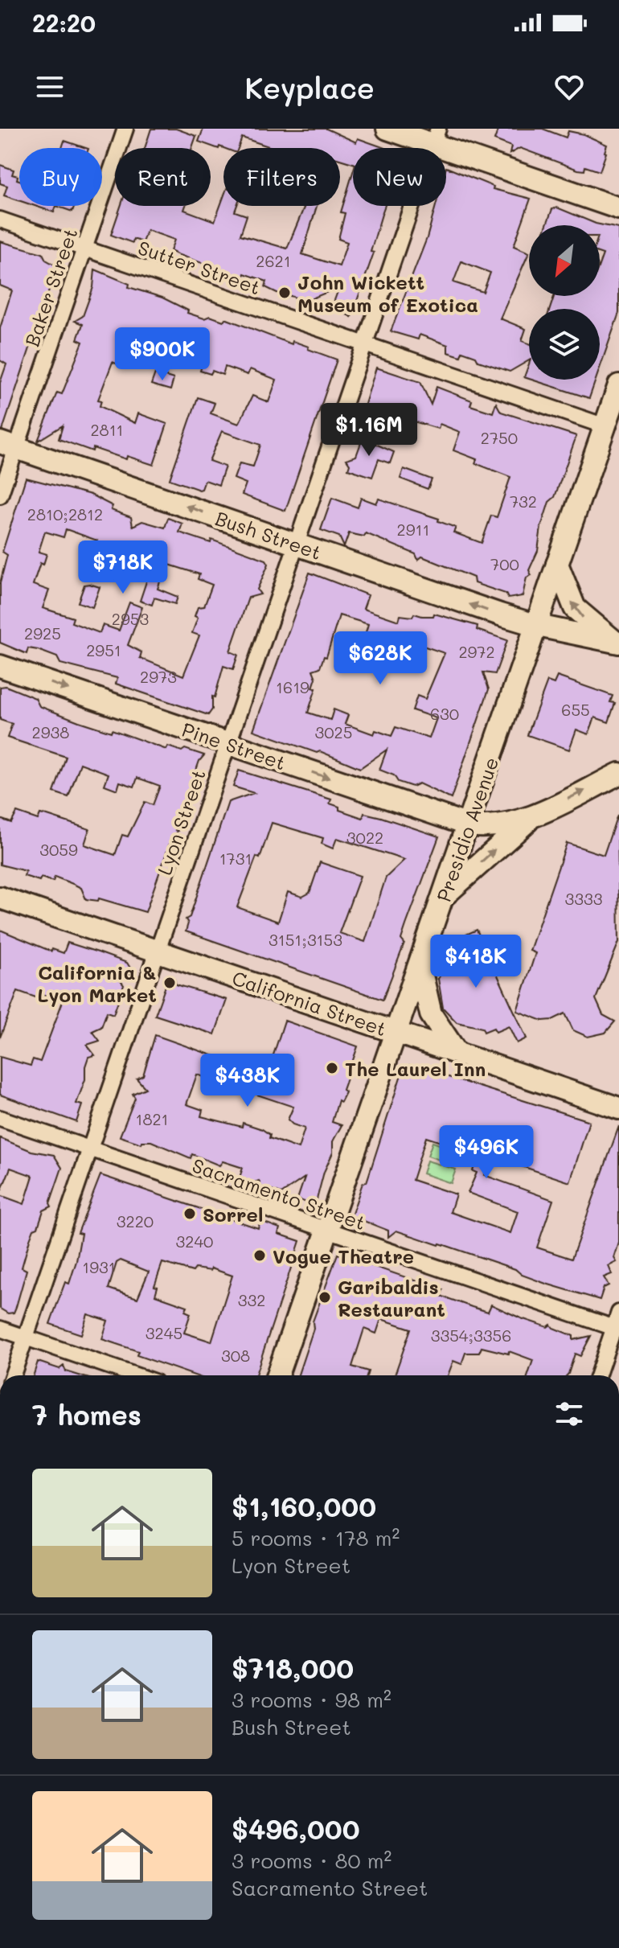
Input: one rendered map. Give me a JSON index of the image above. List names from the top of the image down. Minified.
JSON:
{"streets":{"main road":["Bush Street","Pine Street","Presidio Avenue","California Street"],"street":["Sutter Street","Baker Street","Lyon Street","Sacramento Street"]},"crossings":[["Sutter Street","Baker Street"],["Sutter Street","Lyon Street"],["Sutter Street","Presidio Avenue"],["Baker Street","Bush Street"],["Bush Street","Lyon Street"],["Bush Street","Presidio Avenue"],["Pine Street","Lyon Street"],["Pine Street","Presidio Avenue"],["Lyon Street","California Street"],["Lyon Street","Sacramento Street"],["Presidio Avenue","California Street"],["Presidio Avenue","Sacramento Street"]],"one_way":["Bush Street","Pine Street"],"places":["John Wickett Museum of Exotica","California & Lyon Market","The Laurel Inn","Sorrel","Vogue Theatre","Garibaldis Restaurant"],"house_numbers":["2621","2811","2750","732","2810;2812","2911","700","2953","2925","2951","2972","2973","1619","655","630","2938","3025","3022","3059","1731","3333","3151;3153","1821","3220","3240","1931","332","3245","3354;3356","308"],"north":"bottom left","page":{"status":"22:20","header":"Keyplace","chip":["Buy","Rent","Filters","New"],"price":["$900K","$1.16M","$718K","$628K","$418K","$438K","$496K"],"heading":"7 homes","list":[{"name":"$1,160,000","note":"5 rooms · 178 m² · Lyon Street"},{"name":"$718,000","note":"3 rooms · 98 m² · Bush Street"},{"name":"$496,000","note":"3 rooms · 80 m² · Sacramento Street"}]}}
